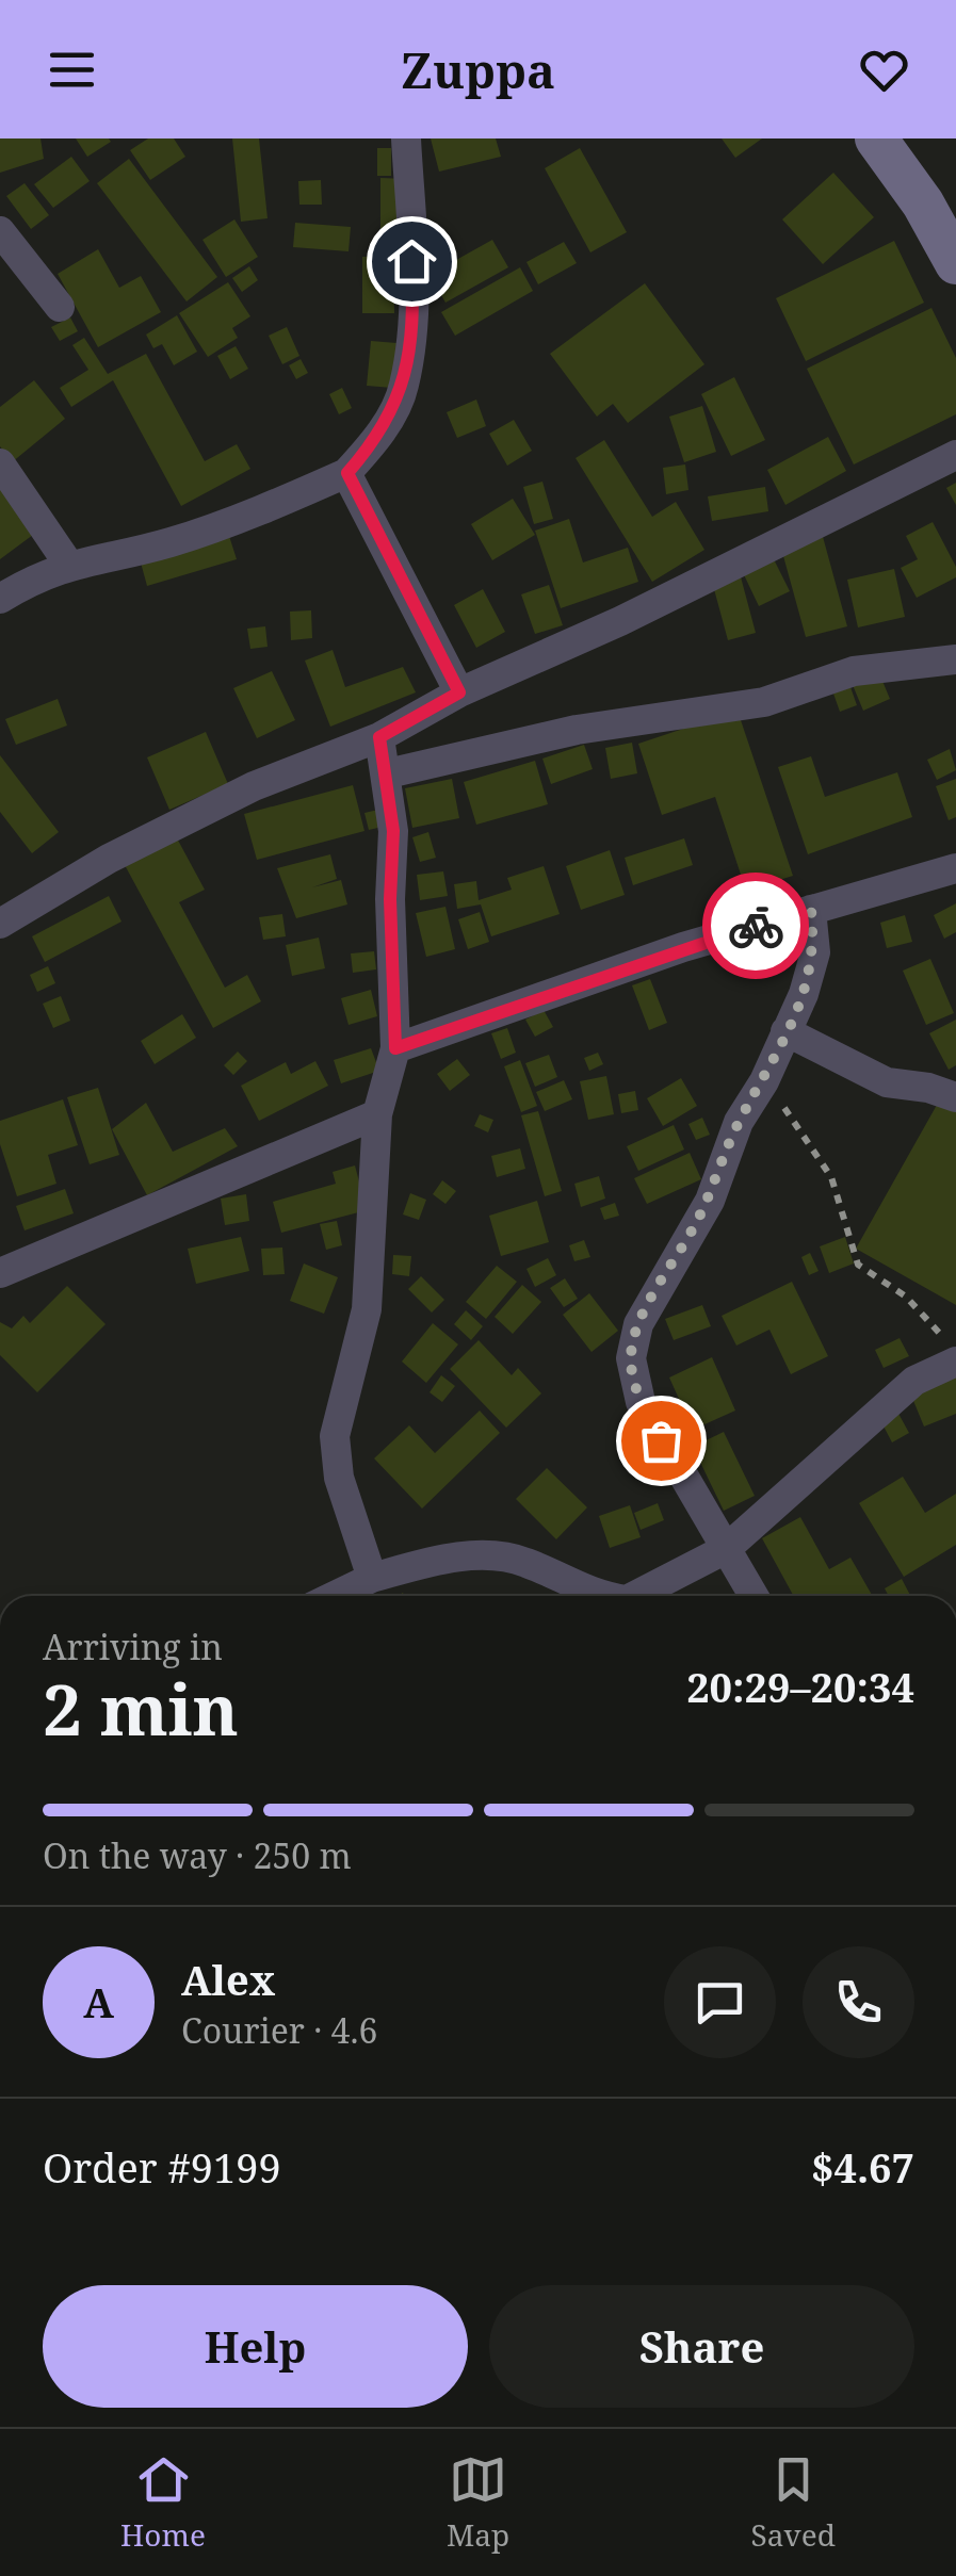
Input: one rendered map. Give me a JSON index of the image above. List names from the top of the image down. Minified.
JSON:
{"page":{"header":"Zuppa","heading":["2 min","Arriving in","20:29–20:34"],"panel":["Alex","Courier · 4.6","Order #9199","$4.67"],"bar":"On the way · 250 m","round":"A","buttons":["Help","Share"],"tabs":["Home","Map","Saved"]}}
